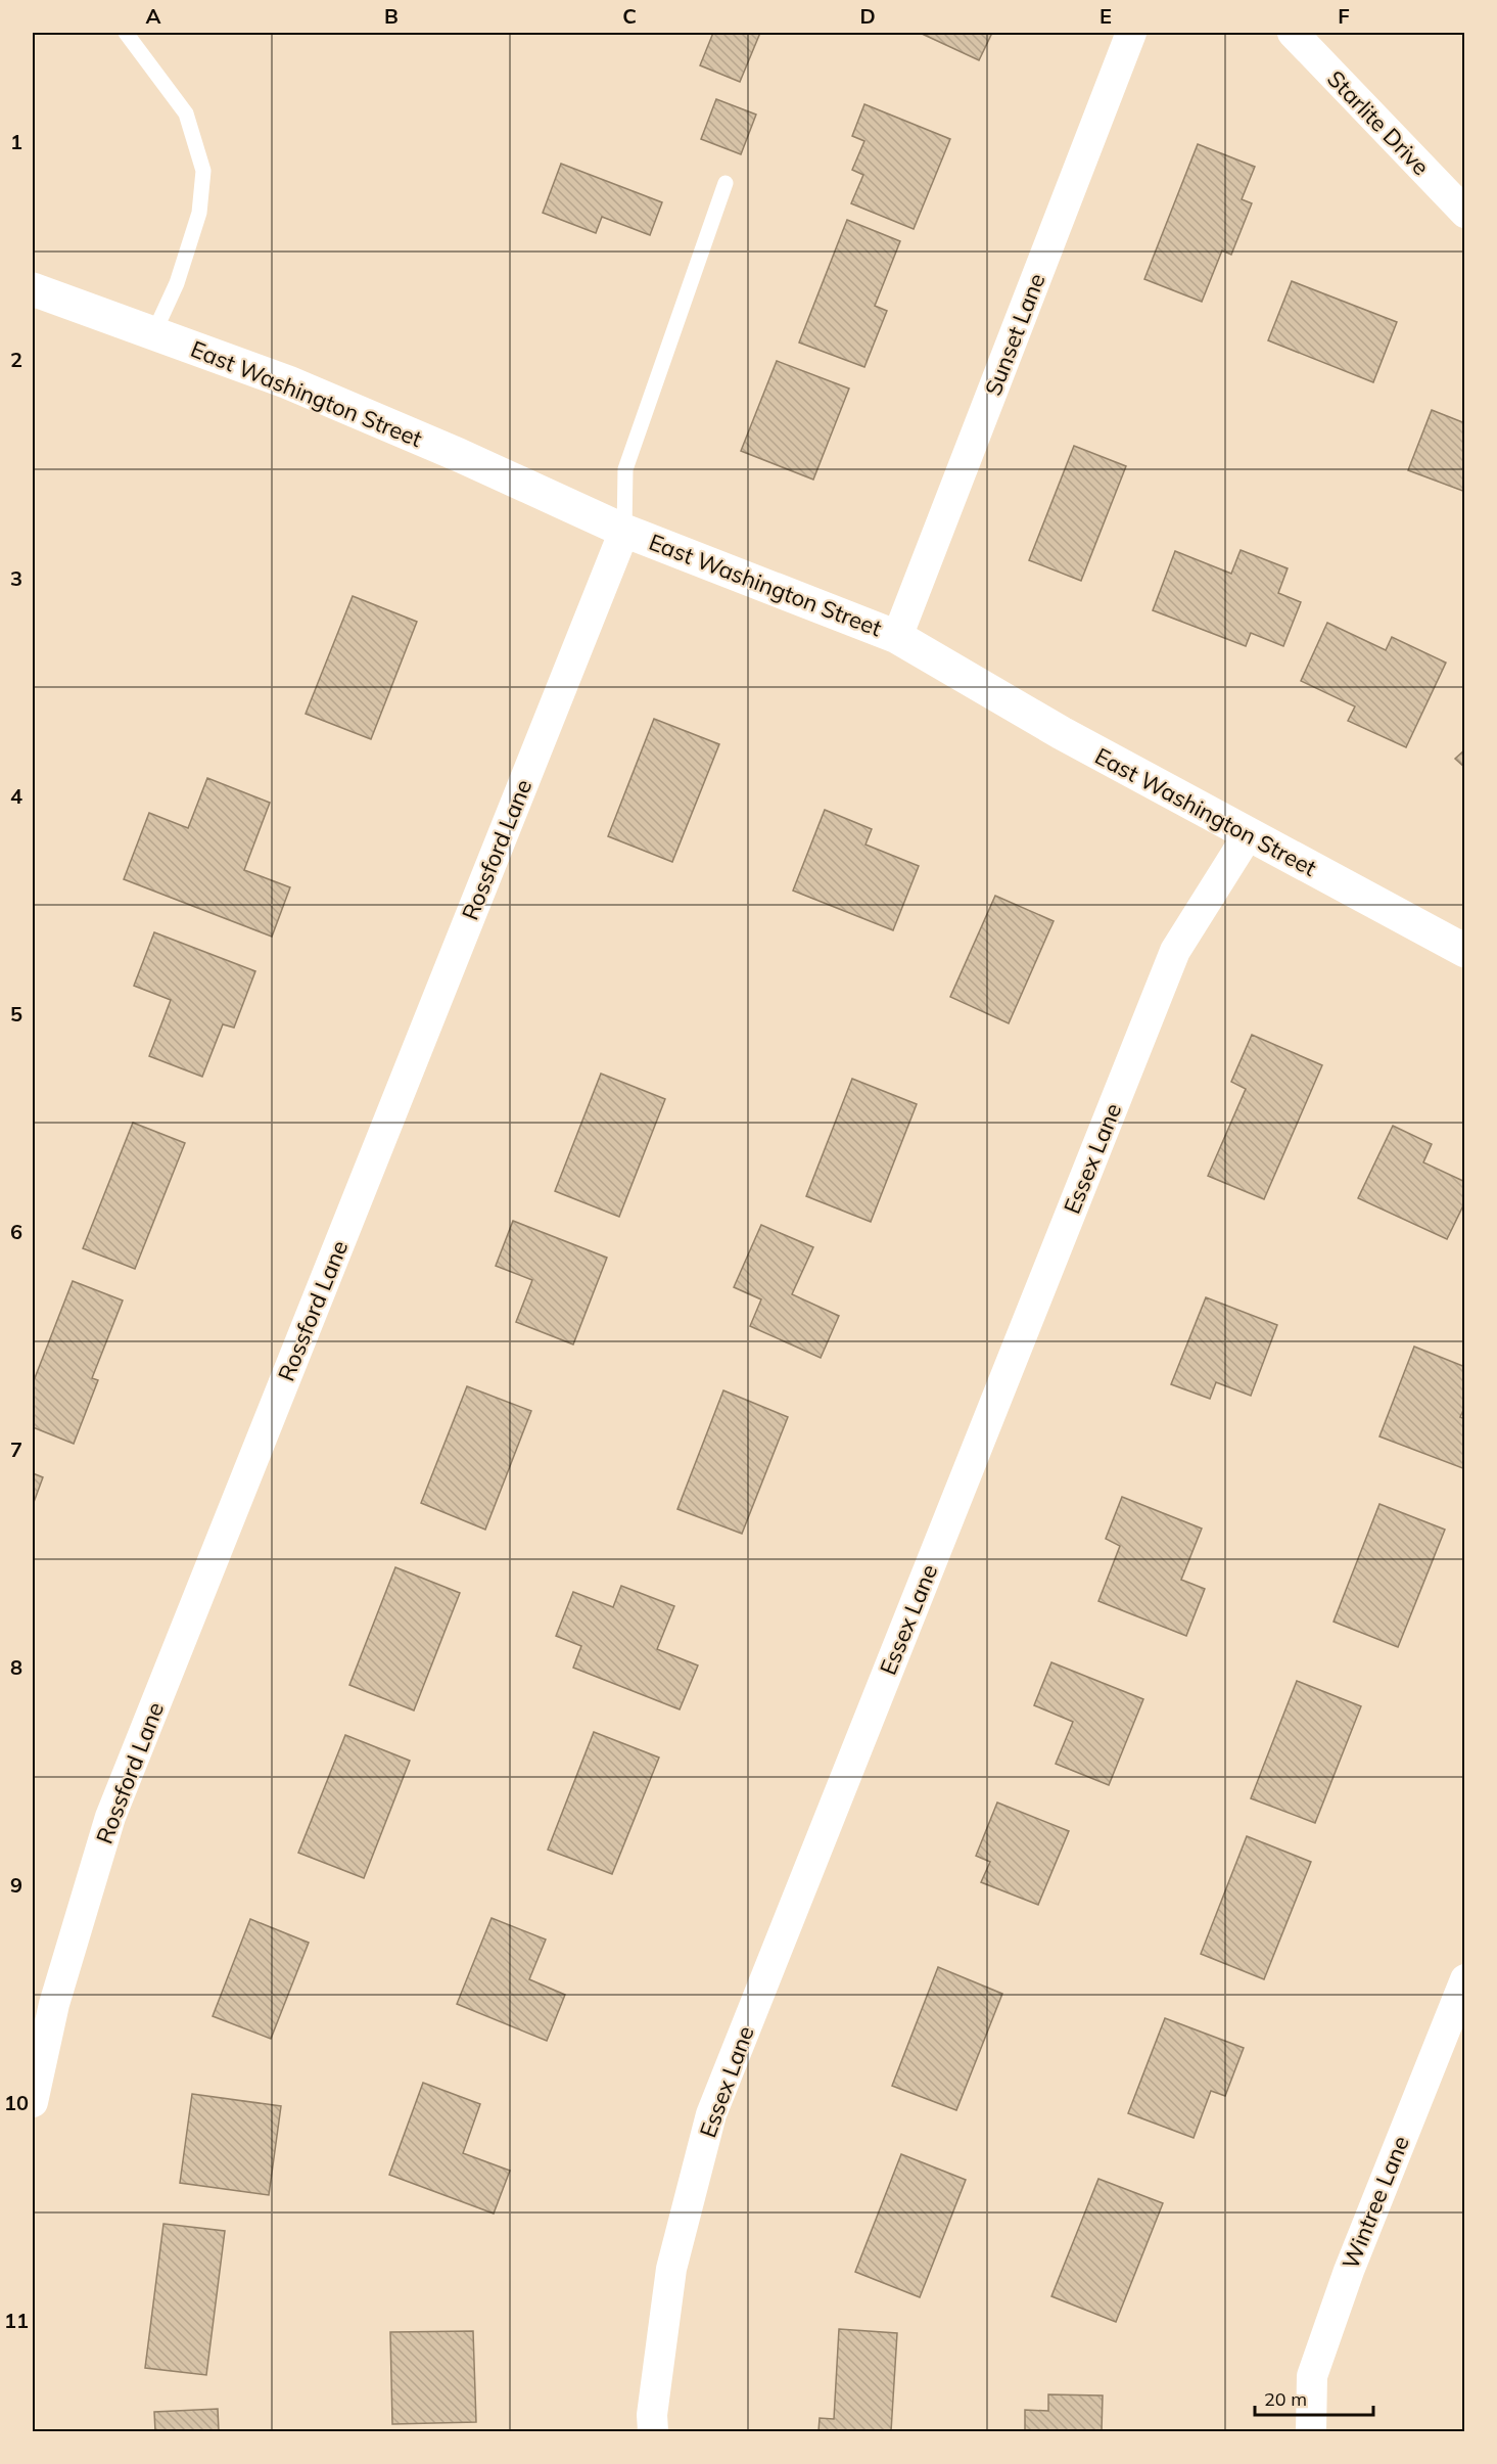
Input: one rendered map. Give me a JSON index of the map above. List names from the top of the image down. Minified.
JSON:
{"streets":{"street":["Starlite Drive","Sunset Lane","East Washington Street","Rossford Lane","Essex Lane","Wintree Lane"]},"crossings":[["Sunset Lane","East Washington Street"],["East Washington Street","Rossford Lane"],["East Washington Street","Essex Lane"]],"scale_bar":"20 m","grid":{"columns":["A","B","C","D","E","F"],"rows":["1","2","3","4","5","6","7","8","9","10","11"]}}
